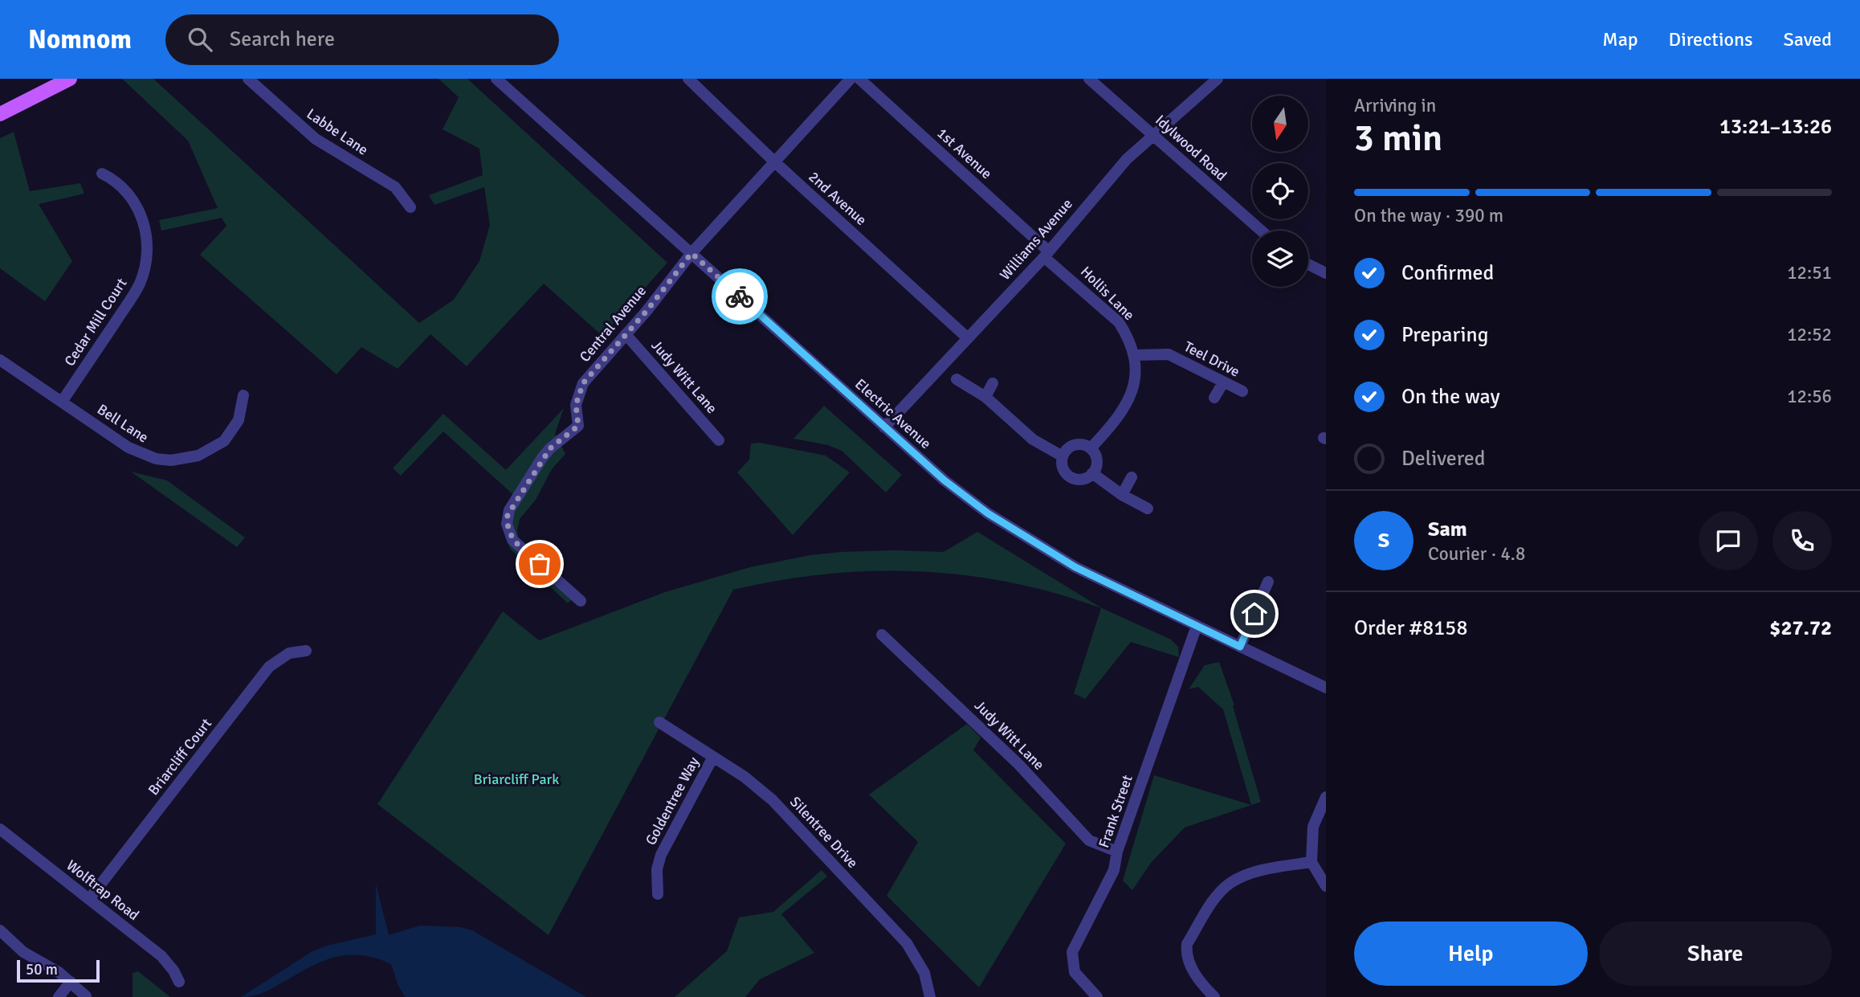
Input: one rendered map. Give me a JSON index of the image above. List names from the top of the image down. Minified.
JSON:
{"streets":{"street":["Labbe Lane","Idylwood Road","1st Avenue","2nd Avenue","Williams Avenue","Hollis Lane","Cedar Mill Court","Central Avenue","Teel Drive","Judy Witt Lane","Electric Avenue","Bell Lane","Briarcliff Court","Goldentree Way","Frank Street","Silentree Drive","Wolftrap Road"]},"crossings":[["Idylwood Road","Williams Avenue"],["1st Avenue","Williams Avenue"],["1st Avenue","Hollis Lane"],["2nd Avenue","Williams Avenue"],["2nd Avenue","Central Avenue"],["Williams Avenue","Hollis Lane"],["Williams Avenue","Electric Avenue"],["Hollis Lane","Teel Drive"],["Cedar Mill Court","Bell Lane"],["Central Avenue","Judy Witt Lane"],["Central Avenue","Electric Avenue"],["Judy Witt Lane","Frank Street"],["Electric Avenue","Frank Street"],["Briarcliff Court","Wolftrap Road"],["Goldentree Way","Silentree Drive"]],"parks":["Briarcliff Park"],"scale_bar":"50 m","north":"bottom","page":{"header":"Nomnom","search":"Search here","nav":["Map","Directions","Saved"],"heading":["3 min","Arriving in","13:21–13:26"],"panel":["Sam","Courier · 4.8","Order #8158","$27.72"],"bar":"On the way · 390 m","list":[["Confirmed","12:51"],["Preparing","12:52"],["On the way","12:56"],"Delivered"],"round":"S","buttons":["Help","Share"],"scale":"50 m"}}
